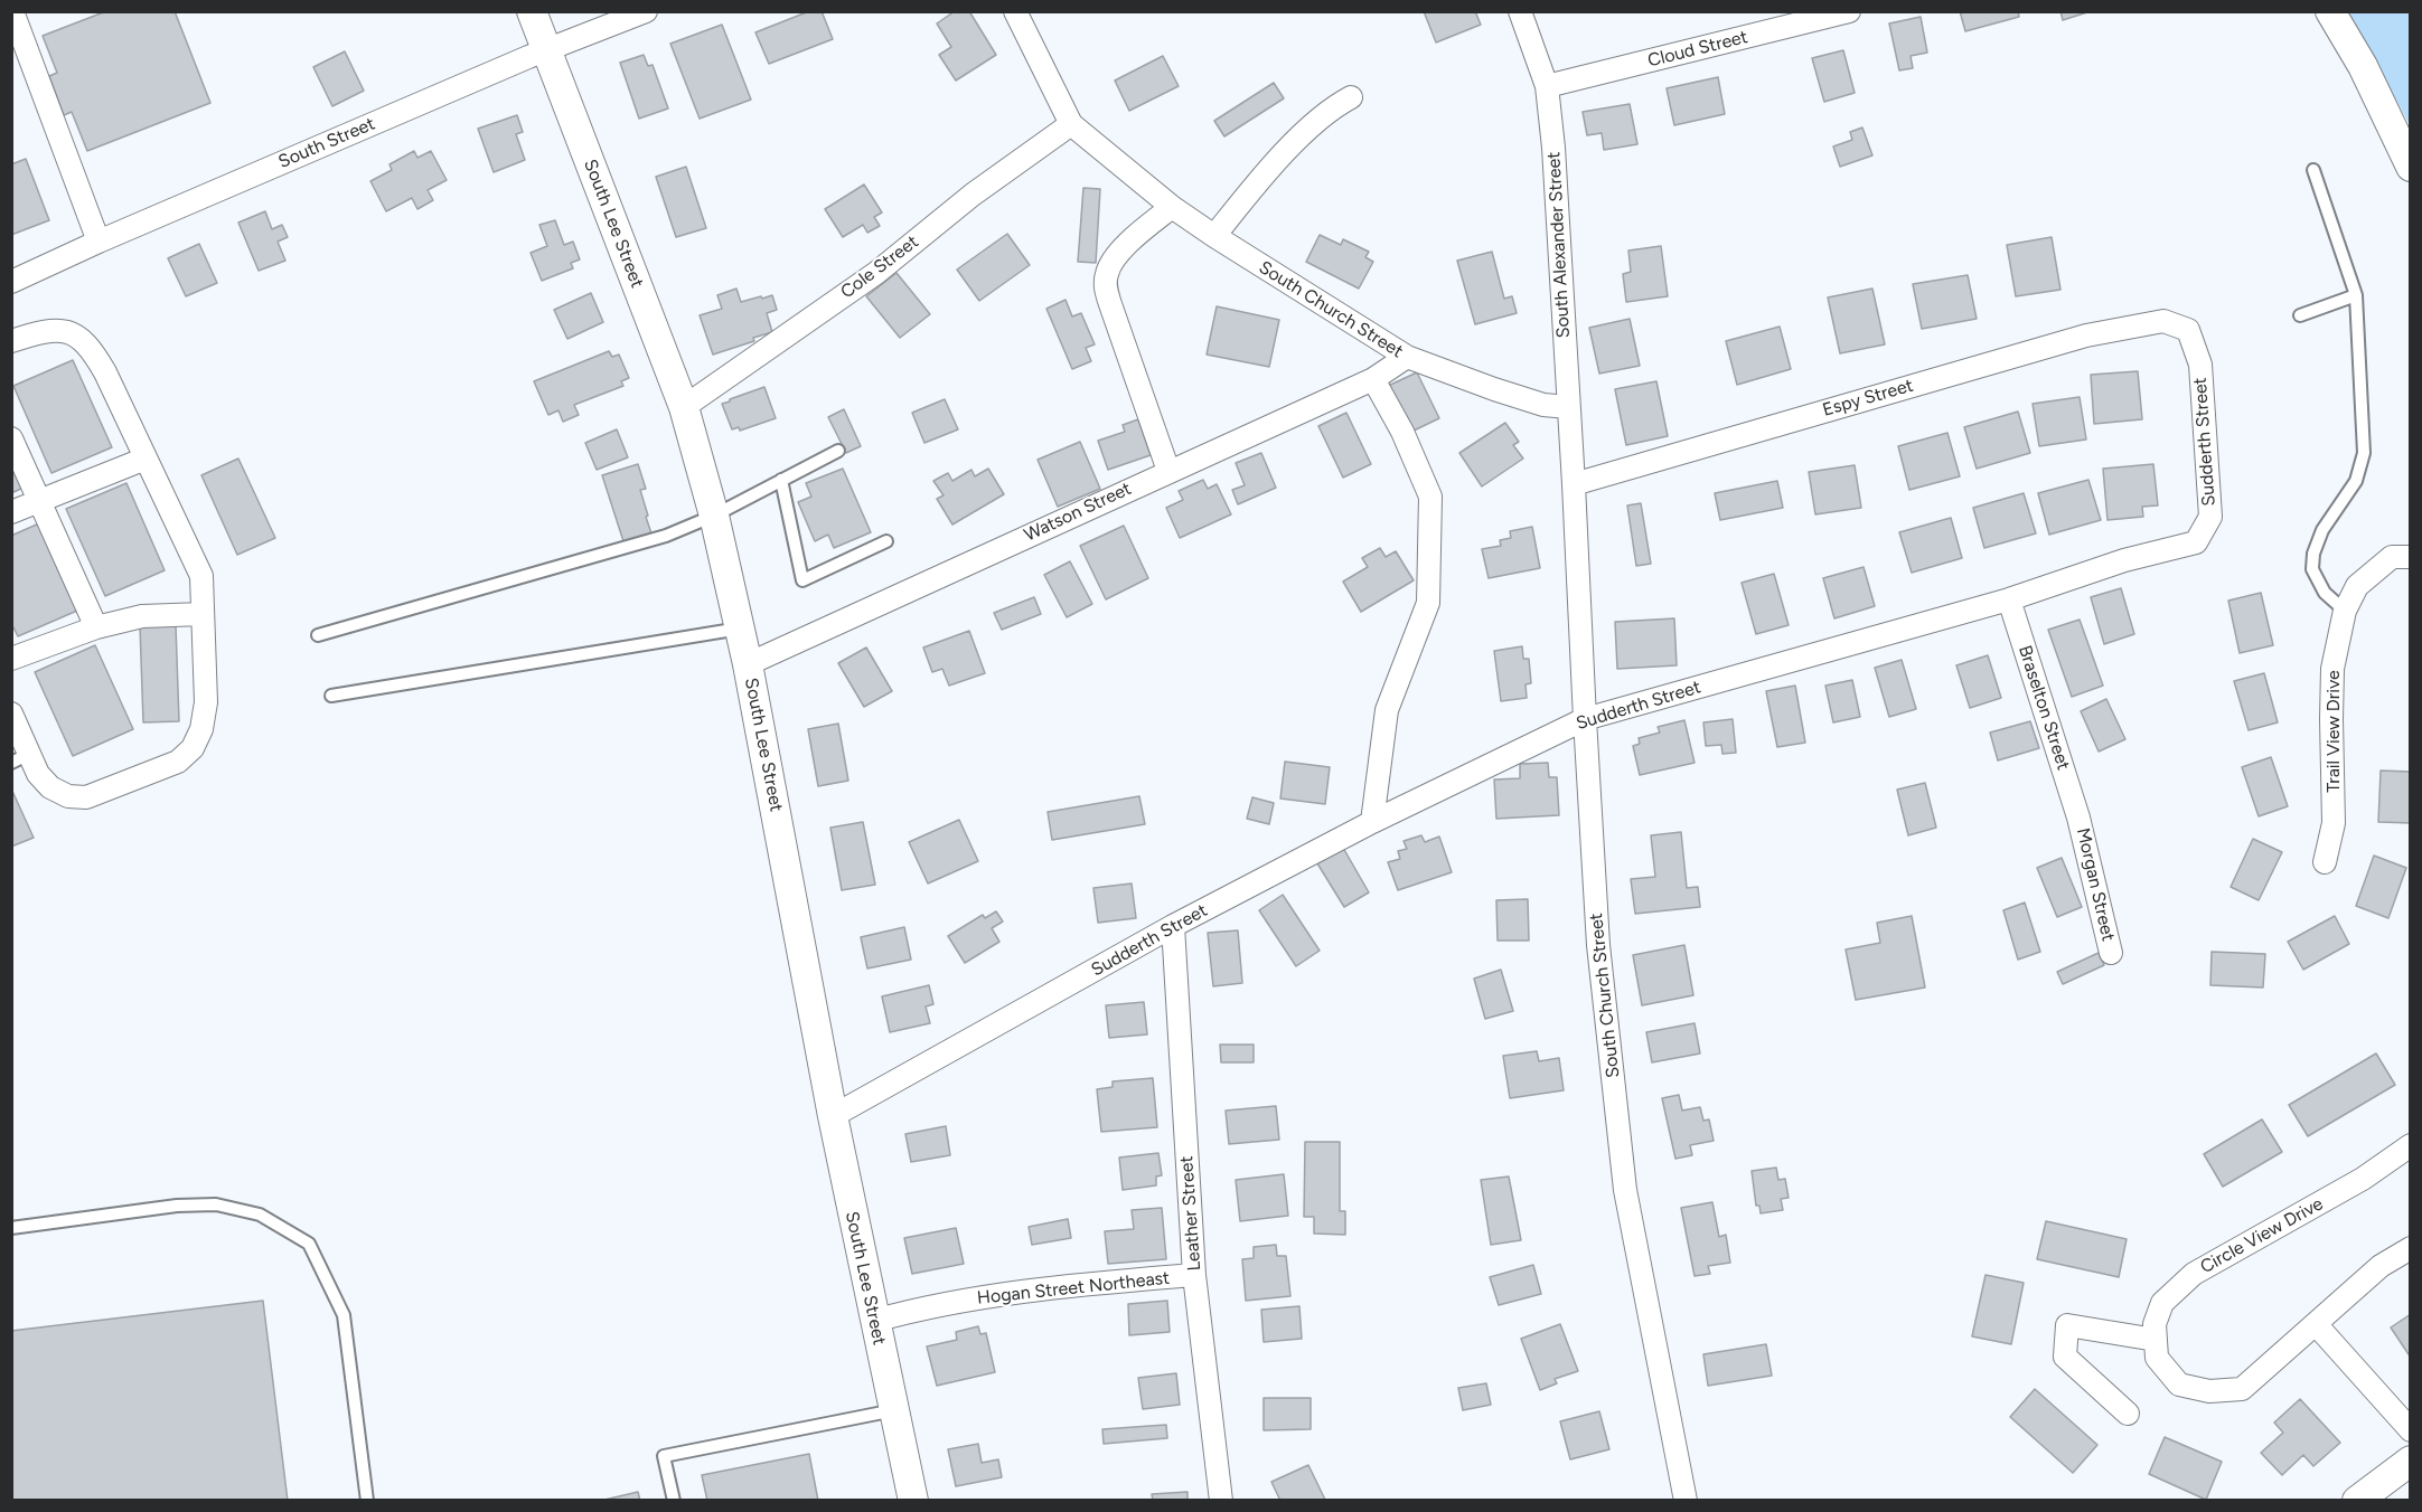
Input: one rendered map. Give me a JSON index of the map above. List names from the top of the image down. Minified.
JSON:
{"streets":{"street":["Cloud Street","South Street","South Lee Street","South Alexander Street","Cole Street","South Church Street","Espy Street","Sudderth Street","Watson Street","Braselton Street","Trail View Drive","Morgan Street","Leather Street","Circle View Drive","Hogan Street Northeast"]},"crossings":[["Cloud Street","South Alexander Street"],["South Street","South Lee Street"],["South Lee Street","Cole Street"],["South Lee Street","Sudderth Street"],["South Lee Street","Watson Street"],["South Lee Street","Hogan Street Northeast"],["South Alexander Street","South Church Street"],["South Alexander Street","Espy Street"],["South Church Street","Espy Street"],["South Church Street","Sudderth Street"],["South Church Street","Watson Street"],["Espy Street","Sudderth Street"],["Sudderth Street","Braselton Street"],["Sudderth Street","Leather Street"],["Braselton Street","Morgan Street"],["Leather Street","Hogan Street Northeast"]]}
